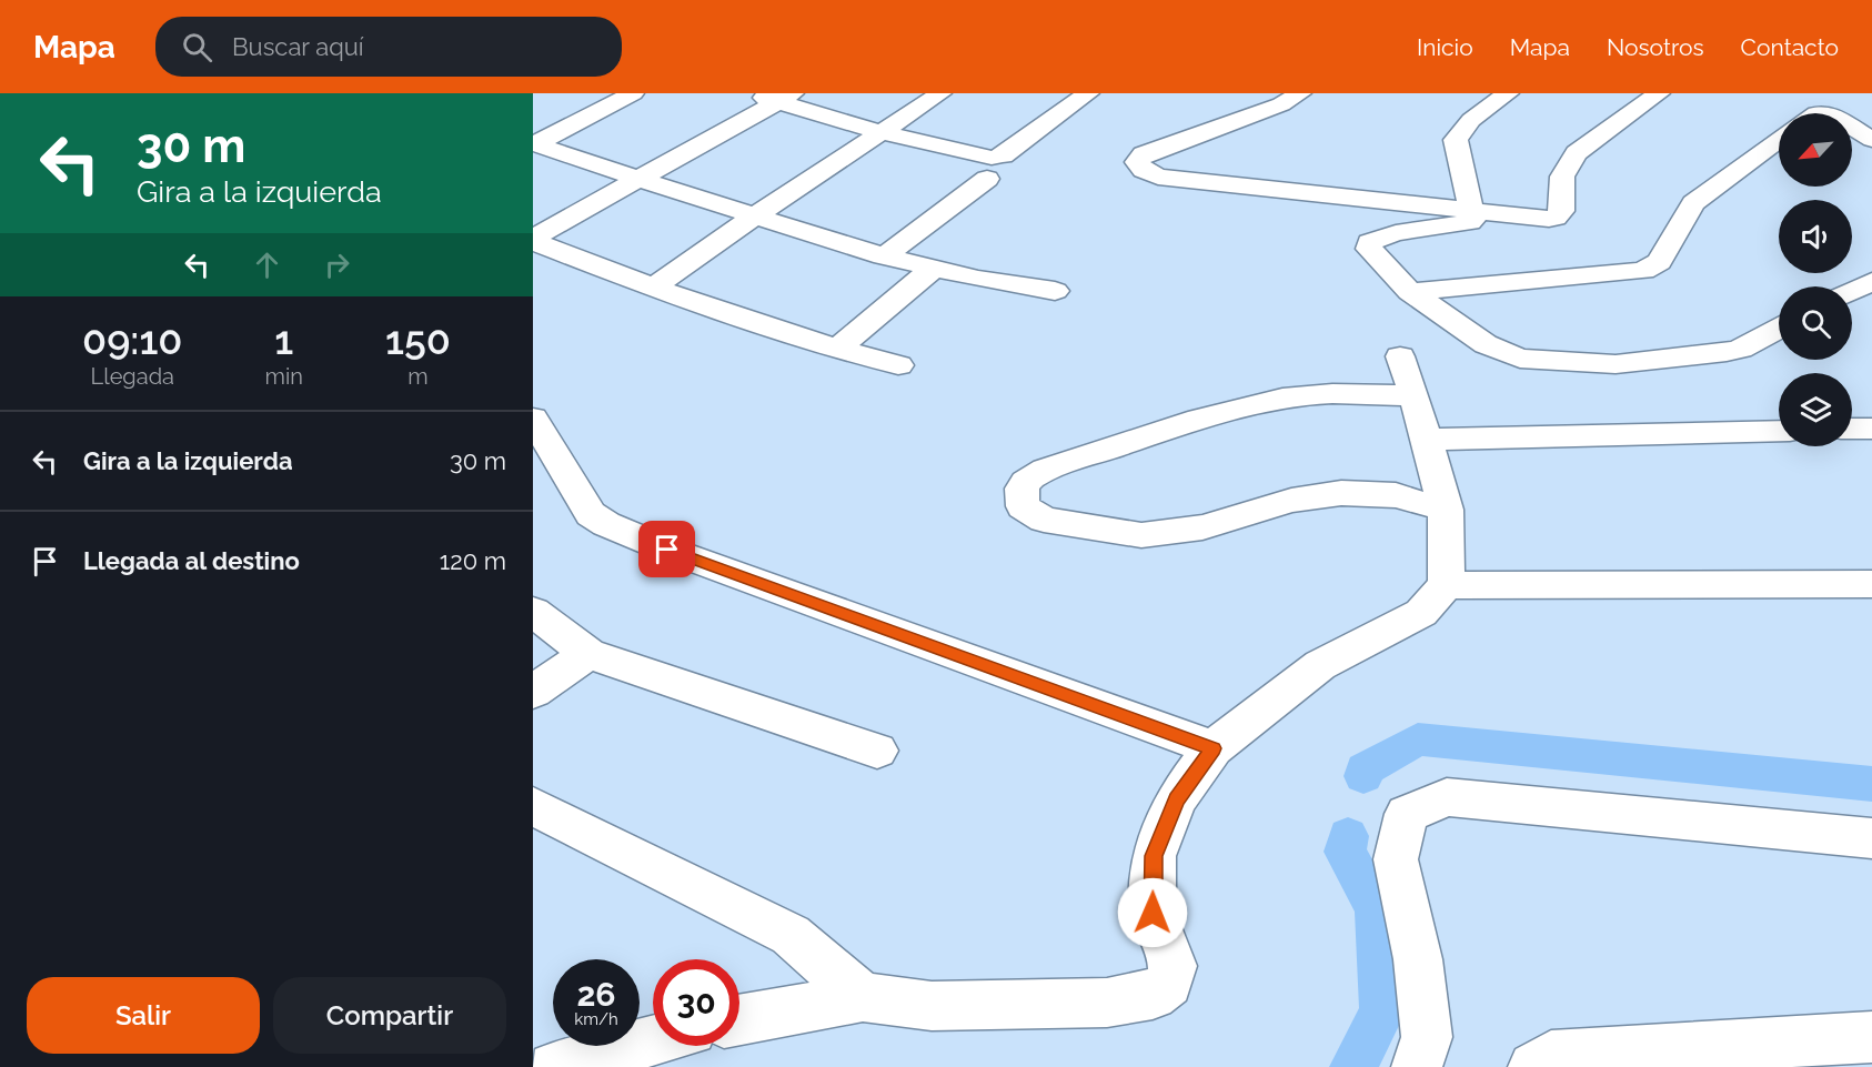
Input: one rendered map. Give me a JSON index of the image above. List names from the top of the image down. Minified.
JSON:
{"north":"bottom left","page":{"header":"Mapa","search":"Buscar aquí","nav":["Inicio","Mapa","Nosotros","Contacto"],"turn":["30 m","Gira a la izquierda"],"eta":["09:10","Llegada","1","min","150","m"],"list":[{"name":"Gira a la izquierda","value":"30 m"},{"name":"Llegada al destino","value":"120 m"}],"speed":"26 km/h","limit":"30","buttons":["Salir","Compartir"]}}
